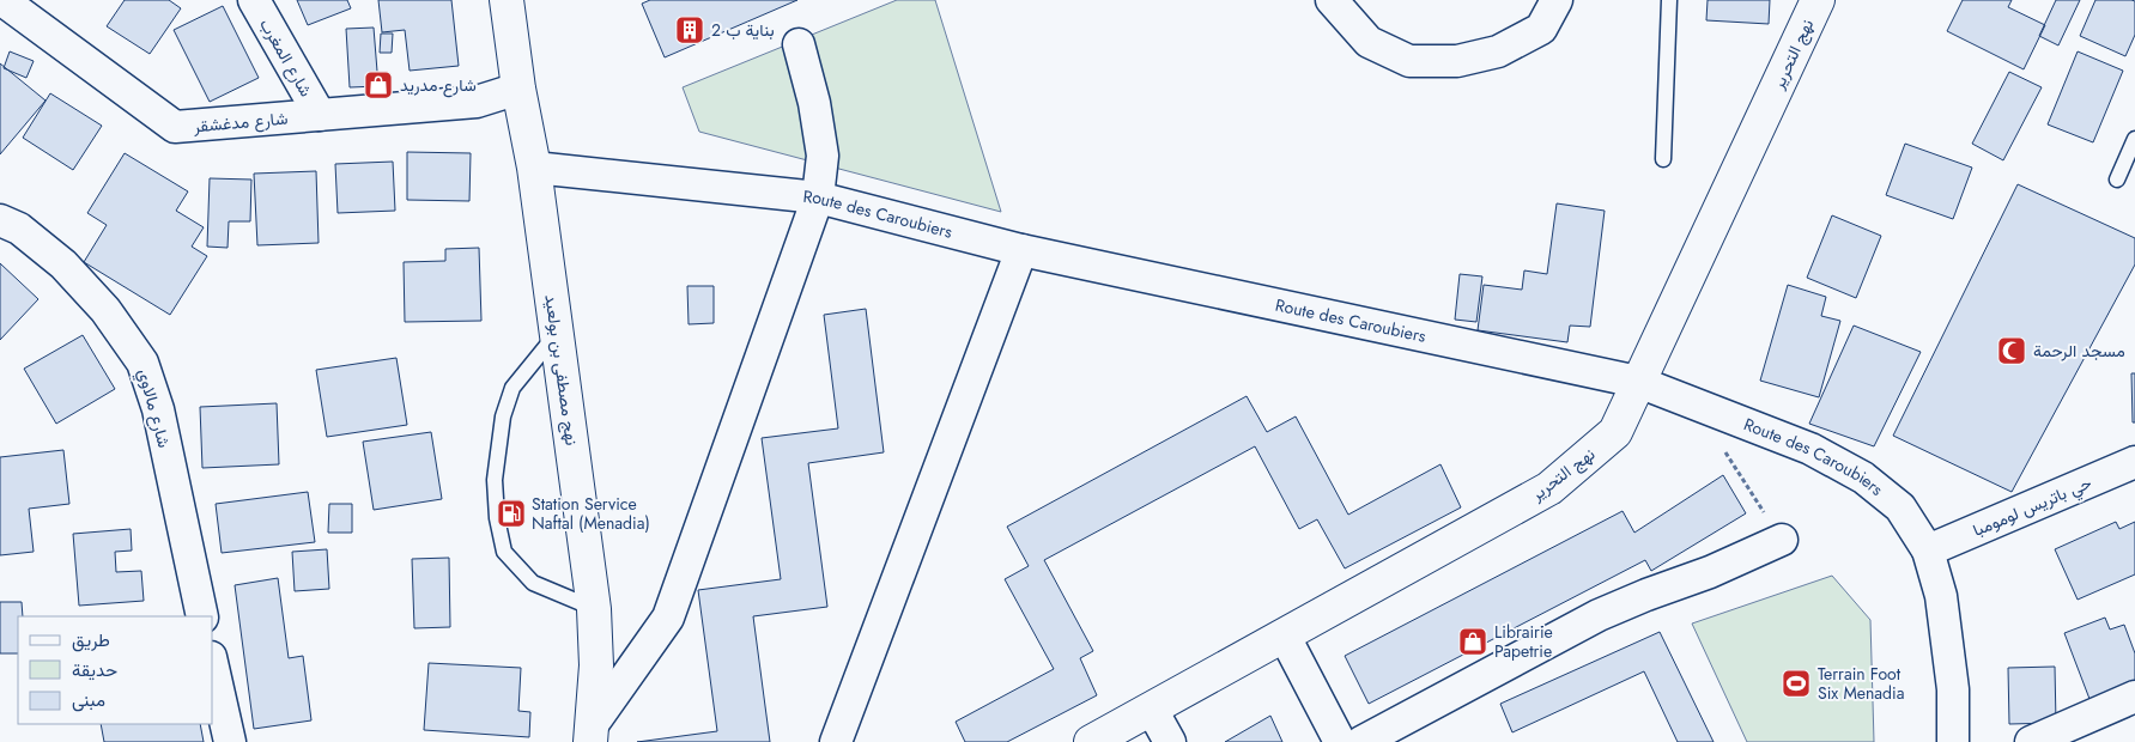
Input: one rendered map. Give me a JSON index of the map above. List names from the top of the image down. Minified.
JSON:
{"streets":{"street":["نهج التحرير","شارع المغرب","شارع مدغشقر","Route des Caroubiers","نهج مصطفى بن بولعيد","شارع مالاوي","حي باتريس لومومبا"]},"crossings":[["نهج التحرير","Route des Caroubiers"],["شارع المغرب","شارع مدغشقر"],["شارع مدغشقر","نهج مصطفى بن بولعيد"],["Route des Caroubiers","نهج مصطفى بن بولعيد"],["Route des Caroubiers","حي باتريس لومومبا"]],"places":{"building":["بناية ب 2"],"shop":["شارع مدريد","Librairie Papetrie"],"mosque":["مسجد الرحمة"],"fuel station":["Station Service Naftal (Menadia)"],"sports":["Terrain Foot Six Menadia"]},"legend":["طريق","حديقة","مبنى"]}
